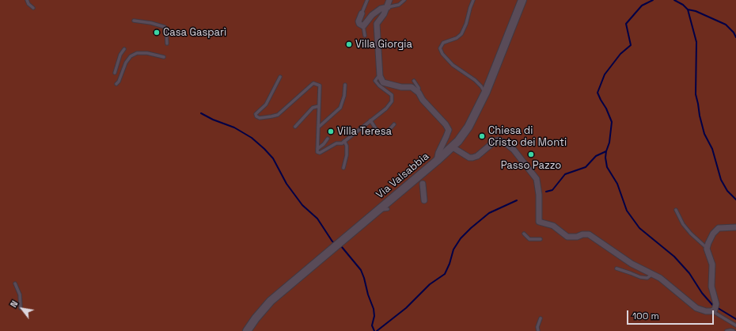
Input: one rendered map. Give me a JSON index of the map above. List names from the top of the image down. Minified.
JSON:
{"streets":{"main road":["Via Valsabbia"]},"places":["Casa Gasparì","Villa Giorgia","Villa Teresa","Chiesa di Cristo dei Monti","Passo Pazzo"],"scale_bar":"100 m","north":"top left"}
